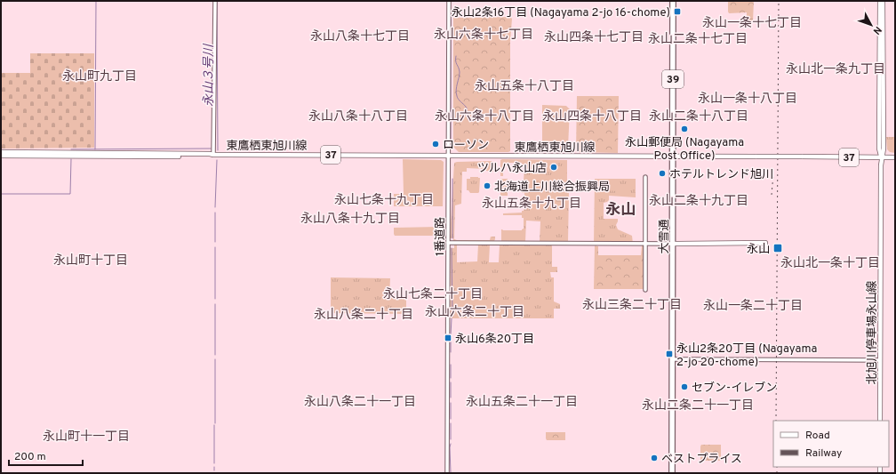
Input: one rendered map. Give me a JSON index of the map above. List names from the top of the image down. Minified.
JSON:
{"streets":{"highway":["39","大雪通"],"main road":["東鷹栖東旭川線","37","北旭川停車場永山線"],"street":["1番道路"]},"crossings":[["東鷹栖東旭川線","1番道路"],["東鷹栖東旭川線","大雪通"],["東鷹栖東旭川線","北旭川停車場永山線"]],"districts":["永山一条十七丁目","永山六条十七丁目","永山八条十七丁目","永山四条十七丁目","永山二条十七丁目","永山北一条九丁目","永山町九丁目","永山五条十八丁目","永山一条十八丁目","永山八条十八丁目","永山六条十八丁目","永山四条十八丁目","永山二条十八丁目","永山七条十九丁目","永山二条十九丁目","永山五条十九丁目","永山","永山八条十九丁目","永山町十丁目","永山北一条十丁目","永山七条二十丁目","永山三条二十丁目","永山一条二十丁目","永山六条二十丁目","永山八条二十丁目","永山八条二十一丁目","永山五条二十一丁目","永山二条二十一丁目","永山町十一丁目"],"water":["永山３号川"],"places":{"transit":["永山2条16丁目 (Nagayama 2-jo 16-chome)","永山","永山6条20丁目","永山2条20丁目 (Nagayama 2-jo 20-chome)"],"other":["永山郵便局 (Nagayama Post Office)","ローソン","ツルハ永山店","ホテルトレンド旭川","北海道上川総合振興局","セブン-イレブン","ベストプライス"]},"legend":["Road","Railway"],"scale_bar":"200 m","north":"bottom right"}
